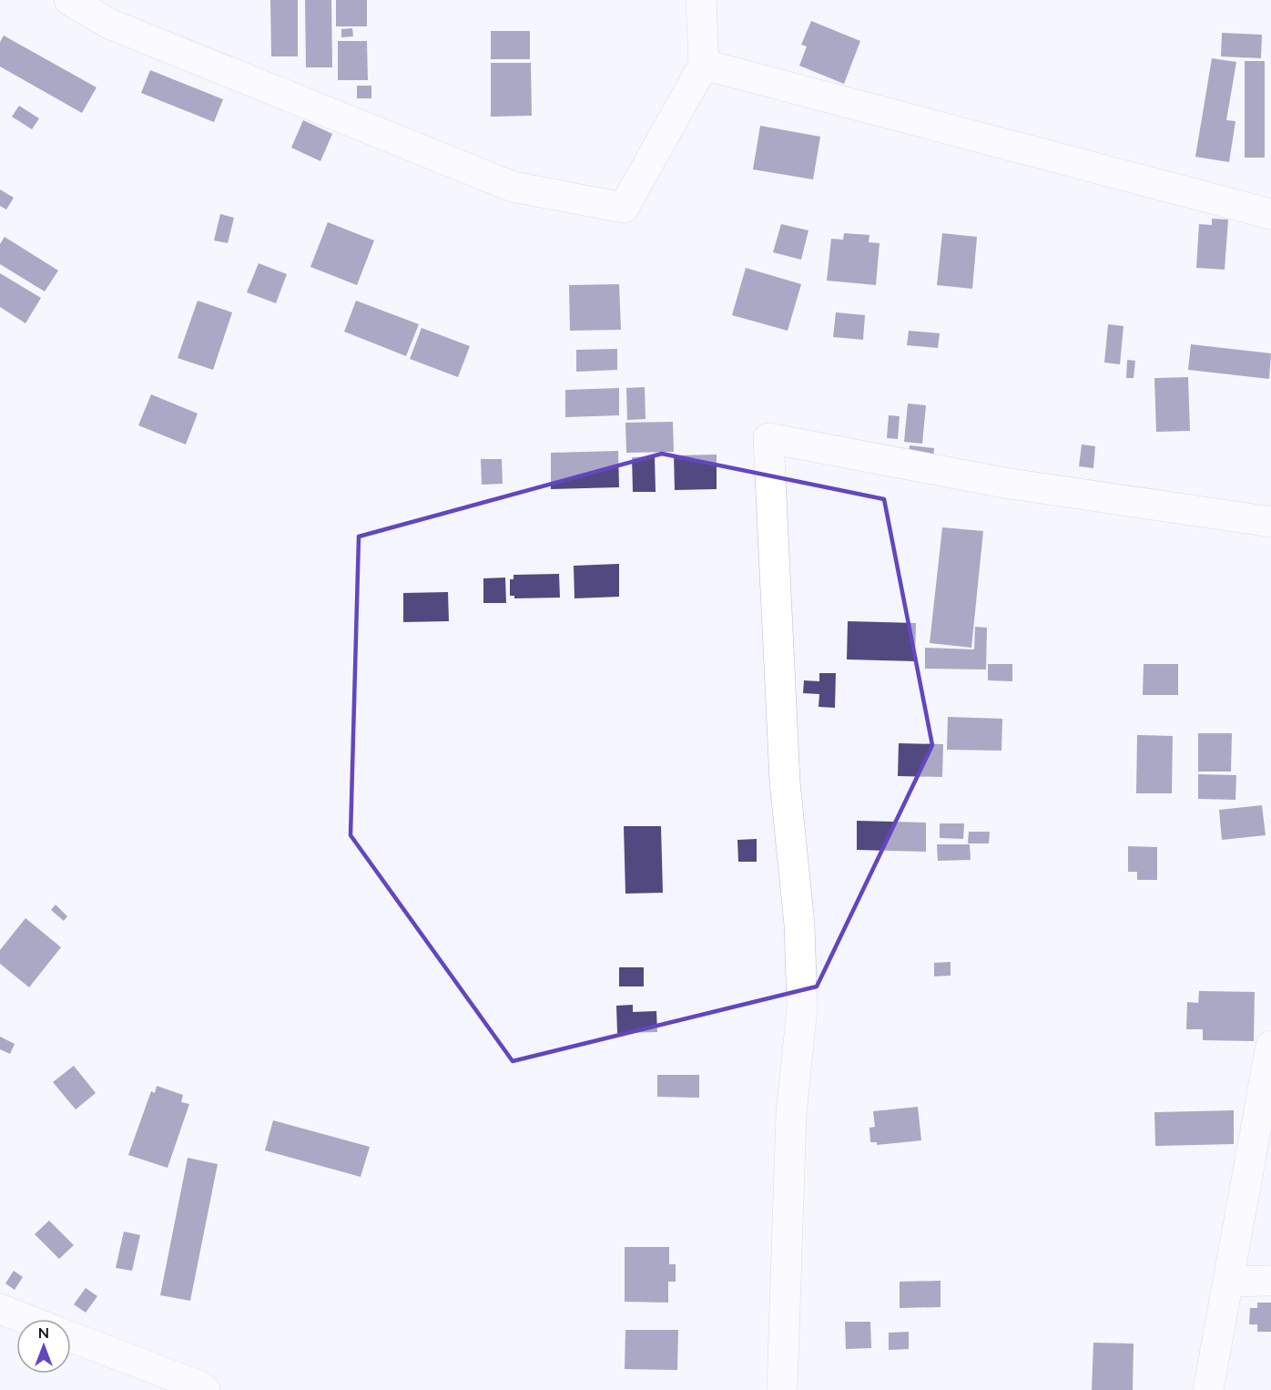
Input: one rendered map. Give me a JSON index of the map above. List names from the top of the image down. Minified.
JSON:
{"north":"top"}
